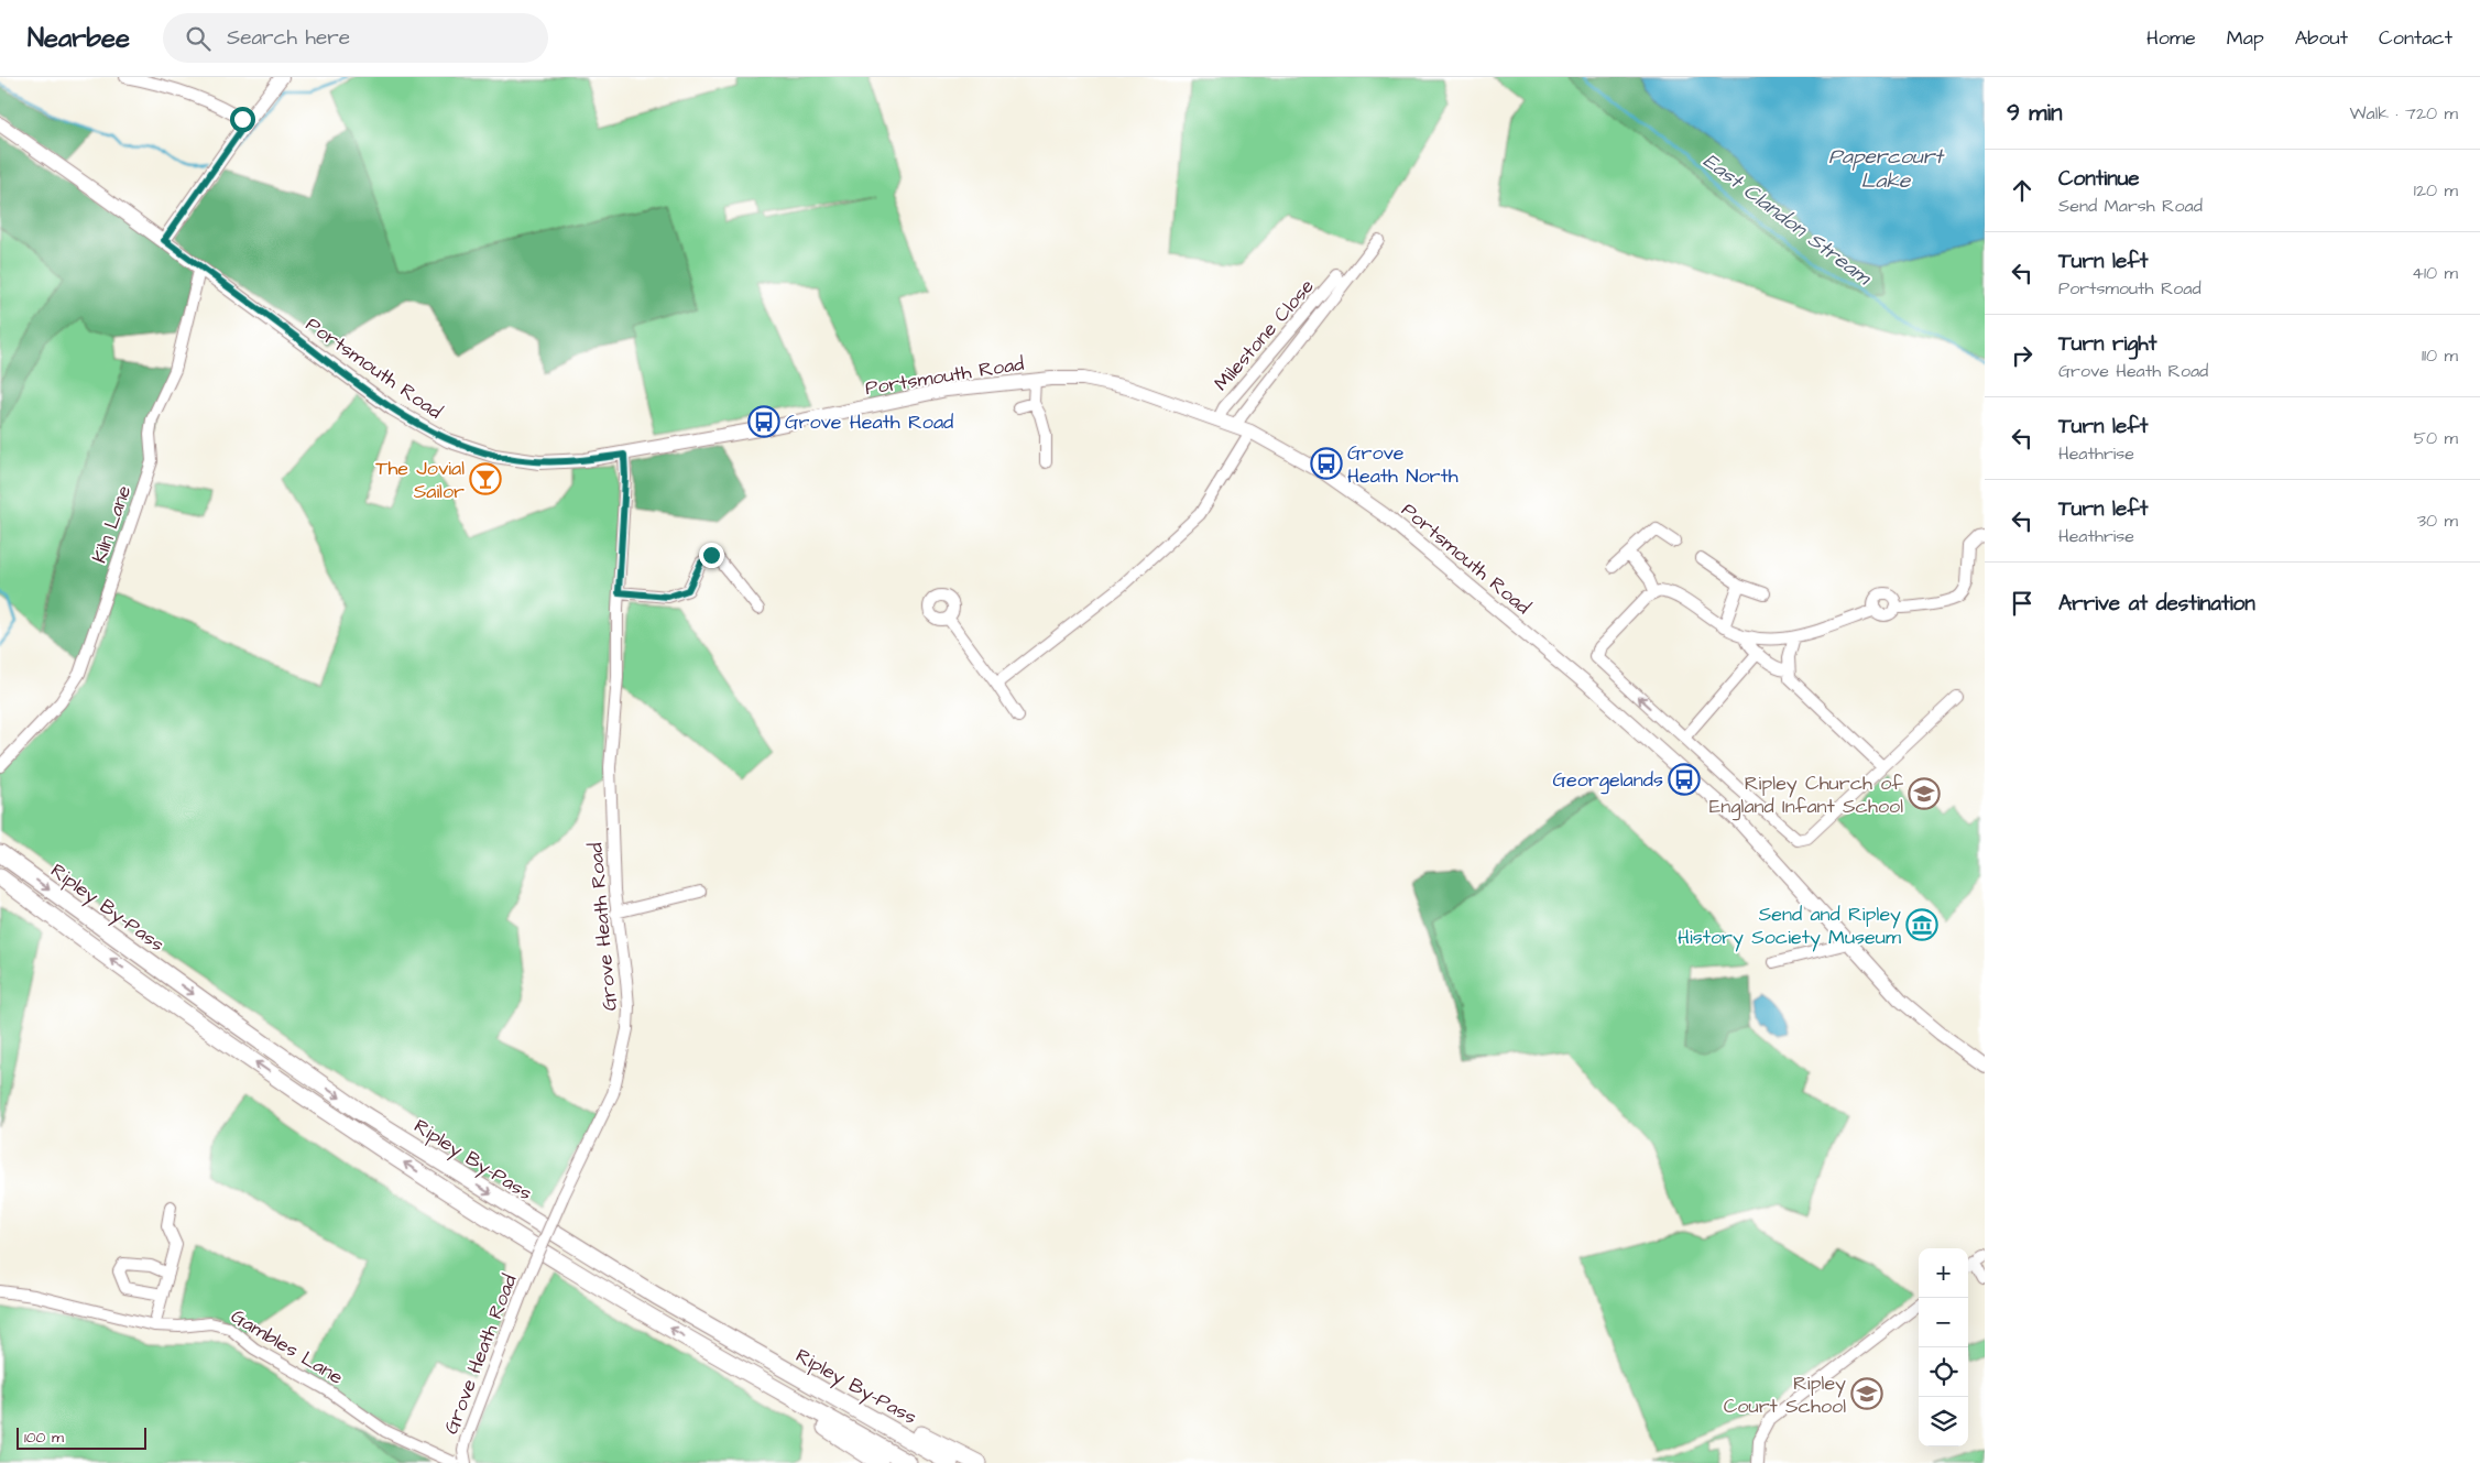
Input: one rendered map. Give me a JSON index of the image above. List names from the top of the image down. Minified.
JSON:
{"streets":{"highway":["Ripley By-Pass"],"main road":["Portsmouth Road"],"street":["Milestone Close","Kiln Lane","Grove Heath Road","Gambles Lane"]},"crossings":[["Milestone Close","Portsmouth Road"],["Portsmouth Road","Kiln Lane"],["Portsmouth Road","Grove Heath Road"],["Grove Heath Road","Gambles Lane"]],"water":["Papercourt Lake","East Clandon Stream"],"places":{"bus stop":["Grove Heath Road","Grove Heath North","Georgelands"],"bar":["The Jovial Sailor"],"school or university":["Ripley Church of England Infant School","Ripley Court School"],"museum":["Send and Ripley History Society Museum"]},"scale_bar":"100 m","page":{"header":"Nearbee","search":"Search here","nav":["Home","Map","About","Contact"],"heading":["9 min","Walk · 720 m"],"list":[["Continue","Send Marsh Road","120 m"],["Turn left","Portsmouth Road","410 m"],["Turn right","Grove Heath Road","110 m"],["Turn left","Heathrise","50 m"],["Turn left","Heathrise","30 m"],"Arrive at destination"],"map_buttons":["+","−"],"scale":"100 m"}}
